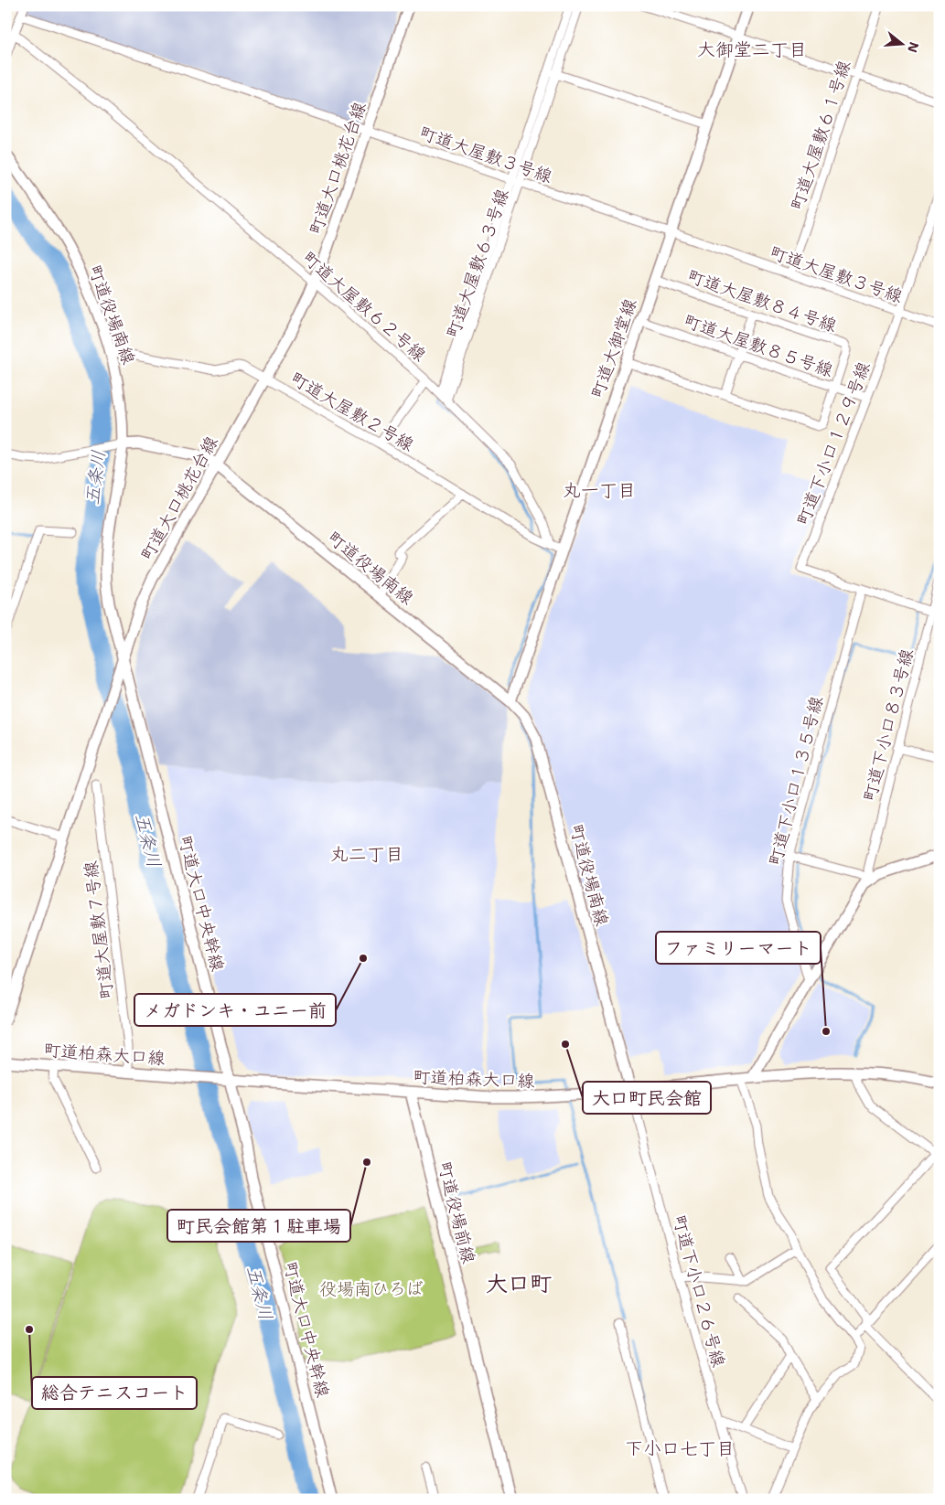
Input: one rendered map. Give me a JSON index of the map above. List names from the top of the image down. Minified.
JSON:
{"streets":{"street":["町道大屋敷６１号線","町道大屋敷３号線","町道大口桃花台線","町道大屋敷６３号線","町道大屋敷８４号線","町道大屋敷６２号線","町道役場南線","町道大屋敷８５号線","町道大御堂線","町道大屋敷２号線","町道下小口１２９号線","町道下小口８３号線","町道下小口１３５号線","町道大口中央幹線","町道大屋敷７号線","町道柏森大口線","町道役場前線","町道下小口２６号線"]},"crossings":[["町道大屋敷６１号線","町道大屋敷３号線"],["町道大屋敷３号線","町道大口桃花台線"],["町道大屋敷３号線","町道大屋敷６３号線"],["町道大屋敷３号線","町道大御堂線"],["町道大屋敷３号線","町道下小口１２９号線"],["町道大口桃花台線","町道大屋敷６２号線"],["町道大口桃花台線","町道役場南線"],["町道大口桃花台線","町道大屋敷２号線"],["町道大口桃花台線","町道大口中央幹線"],["町道大屋敷６３号線","町道大屋敷６２号線"],["町道大屋敷８４号線","町道大屋敷８５号線"],["町道大屋敷８４号線","町道大御堂線"],["町道大屋敷６２号線","町道大屋敷２号線"],["町道役場南線","町道大御堂線"],["町道役場南線","町道大屋敷２号線"],["町道役場南線","町道大口中央幹線"],["町道役場南線","町道柏森大口線"],["町道役場南線","町道下小口２６号線"],["町道大屋敷８５号線","町道大御堂線"],["町道大屋敷８５号線","町道下小口１２９号線"],["町道大御堂線","町道大屋敷２号線"],["町道下小口１２９号線","町道下小口８３号線"],["町道下小口１２９号線","町道下小口１３５号線"],["町道大口中央幹線","町道柏森大口線"],["町道大屋敷７号線","町道柏森大口線"],["町道柏森大口線","町道役場前線"],["町道柏森大口線","町道下小口２６号線"]],"districts":["大御堂二丁目","丸一丁目","丸二丁目","大口町","下小口七丁目"],"water":["五条川"],"parks":["役場南ひろば"],"places":["メガドンキ・ユニー前","ファミリーマート","大口町民会館","町民会館第１駐車場","総合テニスコート"],"north":"right"}
